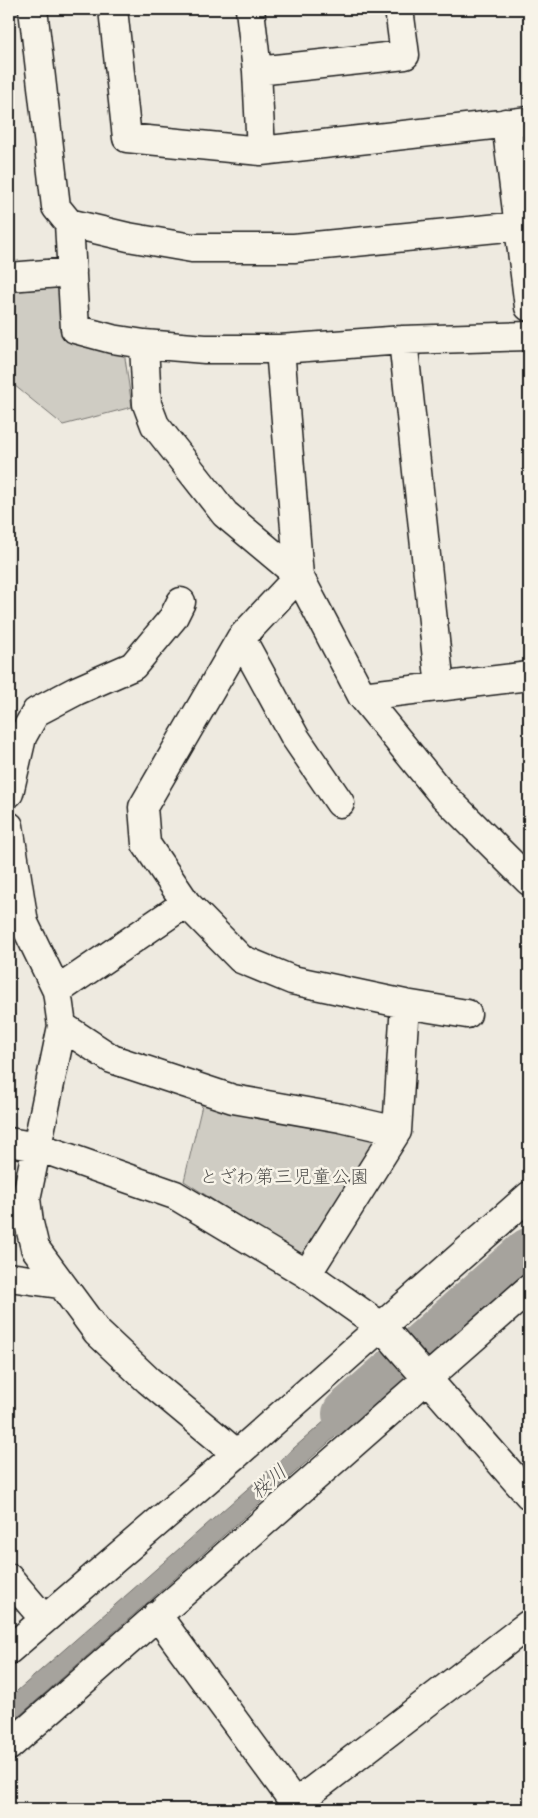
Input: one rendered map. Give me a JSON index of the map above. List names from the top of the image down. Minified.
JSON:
{"water":["桜川"],"parks":["とざわ第三児童公園"]}
